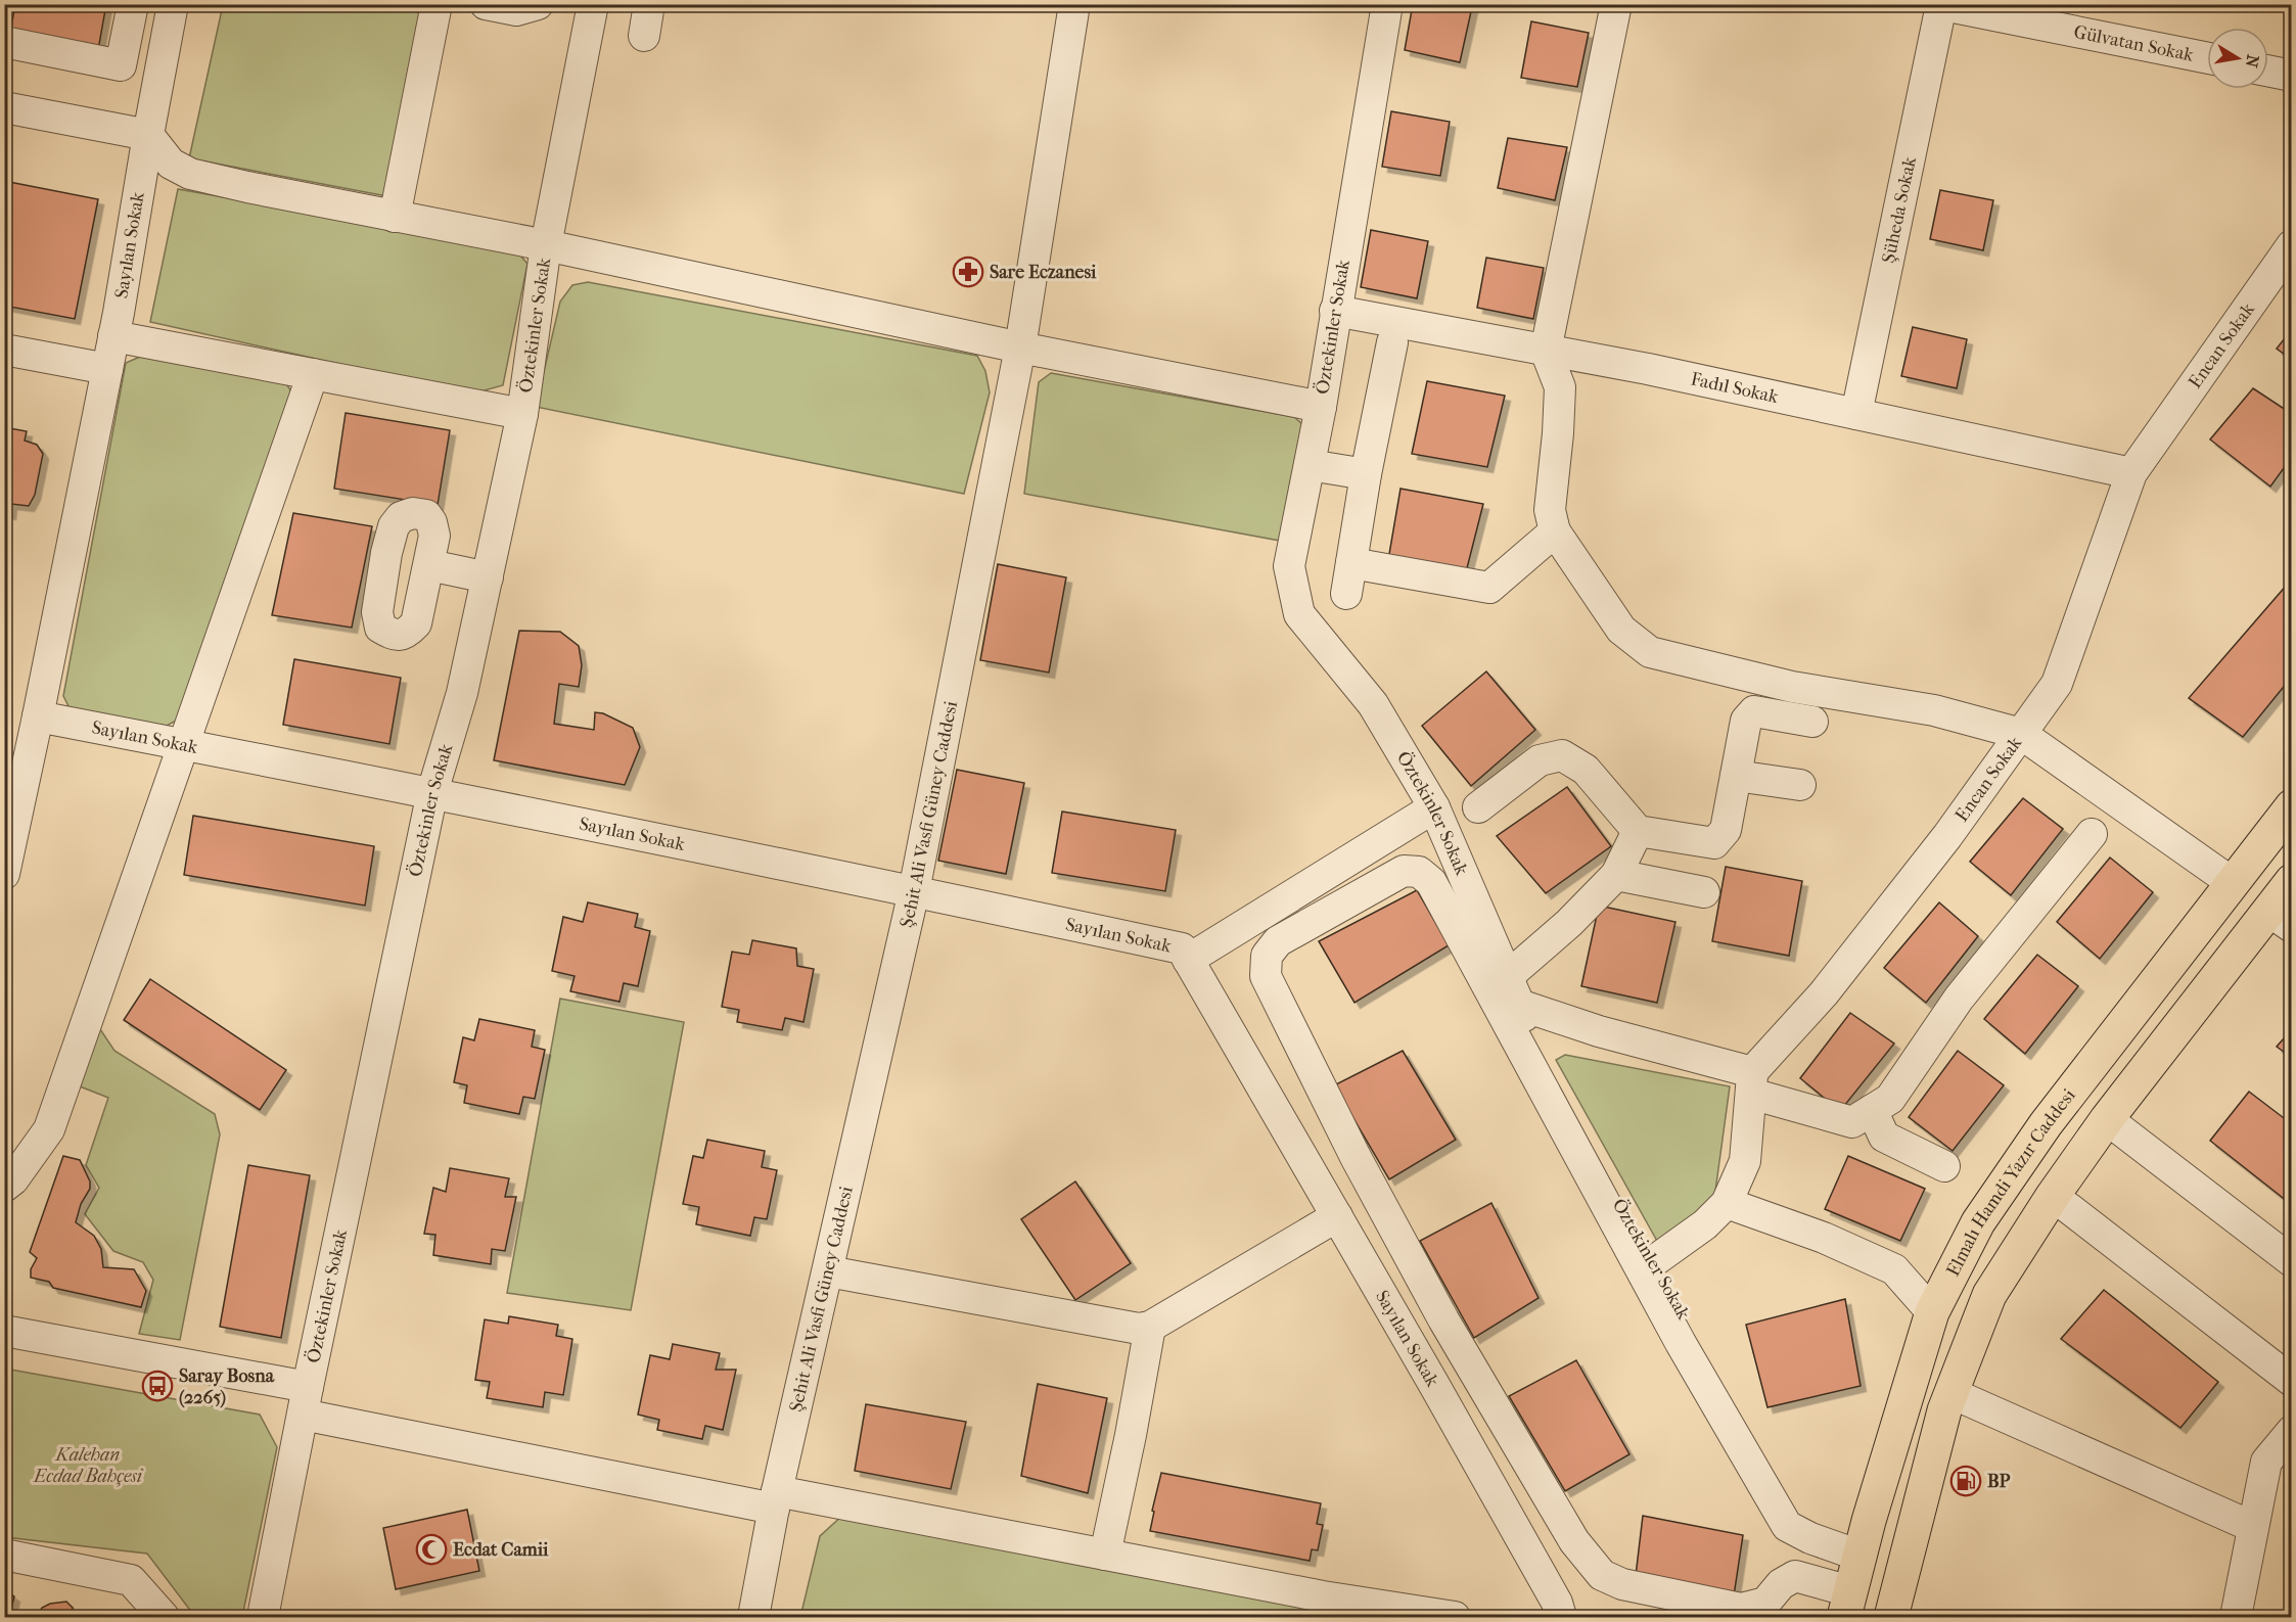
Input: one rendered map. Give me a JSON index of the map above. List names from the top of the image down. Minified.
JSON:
{"streets":{"main road":["Elmalı Hamdi Yazır Caddesi"],"street":["Gülvatan Sokak","Şüheda Sokak","Sayılan Sokak","Öztekinler Sokak","Encan Sokak","Fadıl Sokak","Şehit Ali Vasfi Güney Caddesi"]},"crossings":[["Gülvatan Sokak","Şüheda Sokak"],["Şüheda Sokak","Fadıl Sokak"],["Sayılan Sokak","Öztekinler Sokak"],["Sayılan Sokak","Şehit Ali Vasfi Güney Caddesi"],["Öztekinler Sokak","Fadıl Sokak"],["Öztekinler Sokak","Elmalı Hamdi Yazır Caddesi"],["Encan Sokak","Fadıl Sokak"]],"parks":["Kalehan Ecdad Bahçesi"],"places":{"pharmacy":["Sare Eczanesi"],"bus stop":["Saray Bosna (2265)"],"fuel station":["BP"],"mosque":["Ecdat Camii"]},"north":"right"}
